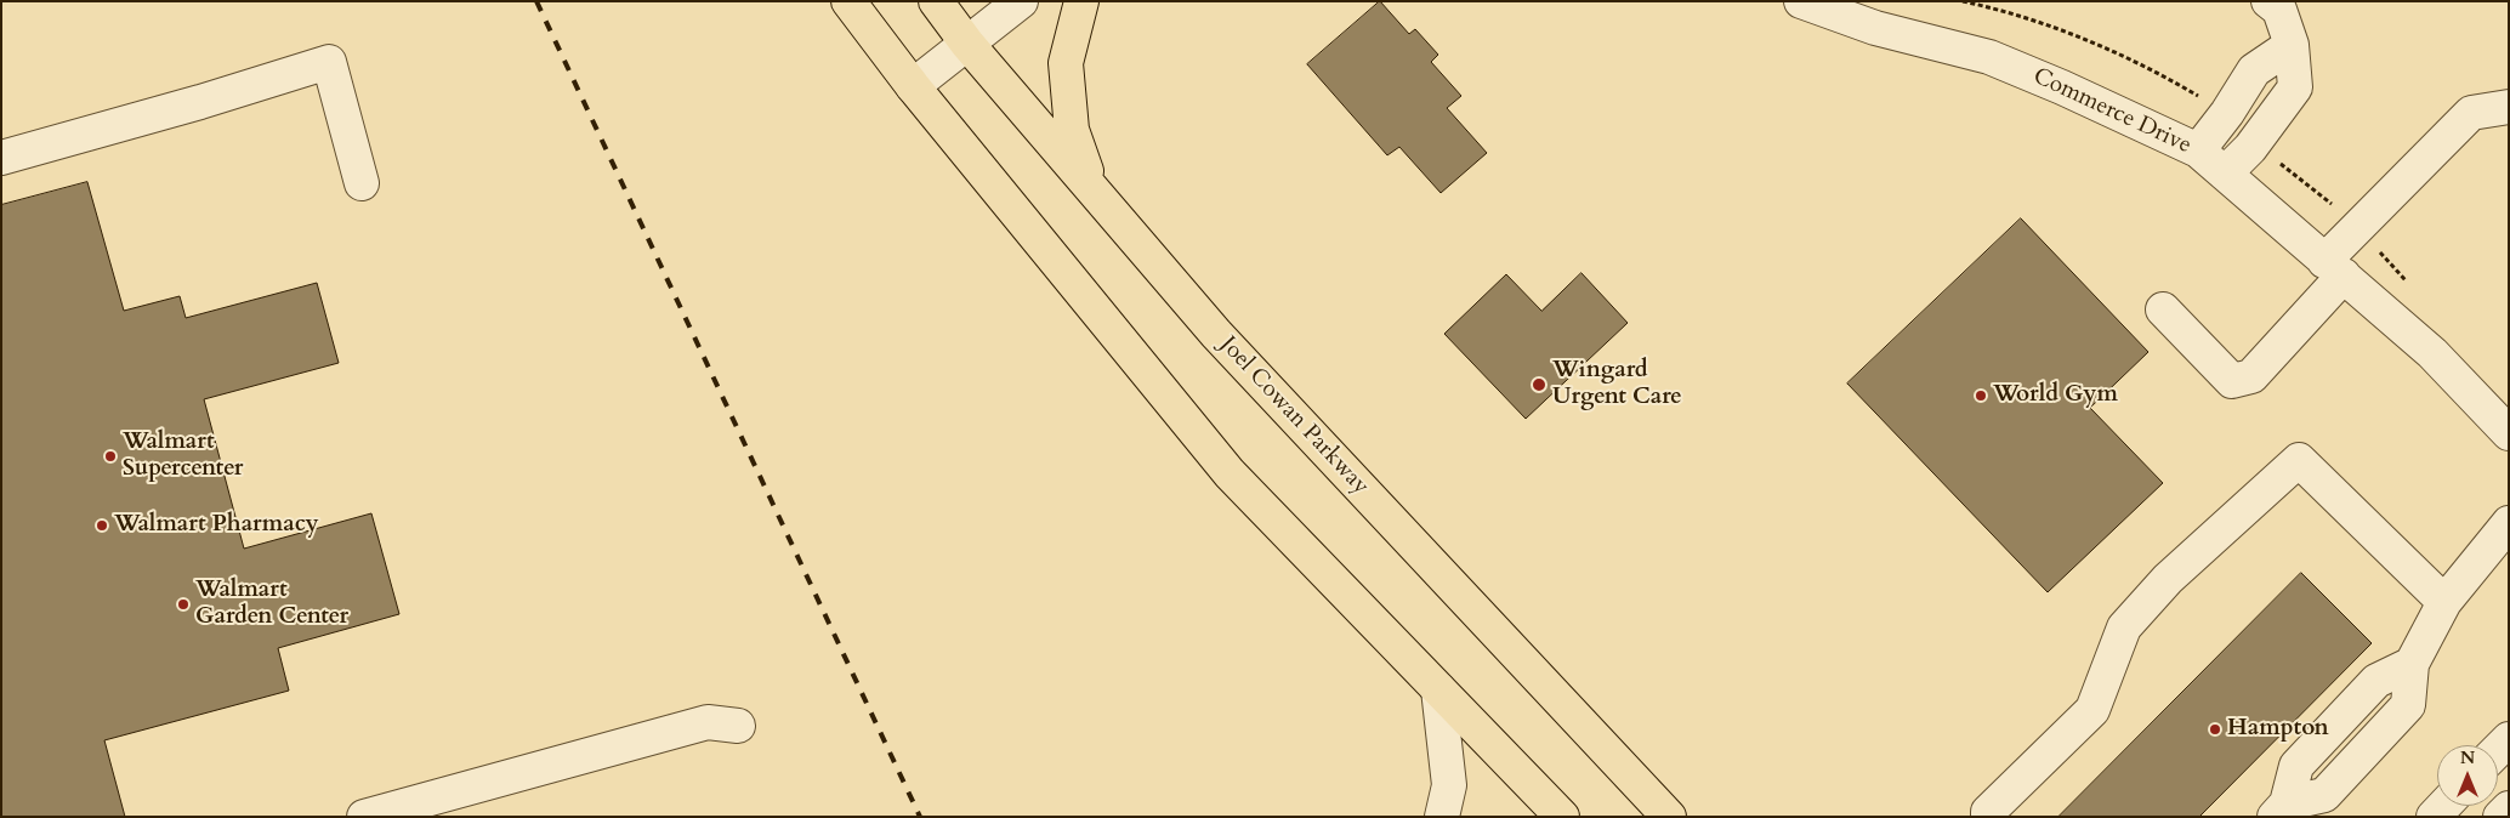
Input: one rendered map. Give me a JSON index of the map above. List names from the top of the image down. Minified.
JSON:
{"streets":{"main road":["Joel Cowan Parkway"],"street":["Commerce Drive"]},"places":["Wingard Urgent Care","World Gym","Walmart Supercenter","Walmart Pharmacy","Walmart Garden Center","Hampton"],"north":"top"}
